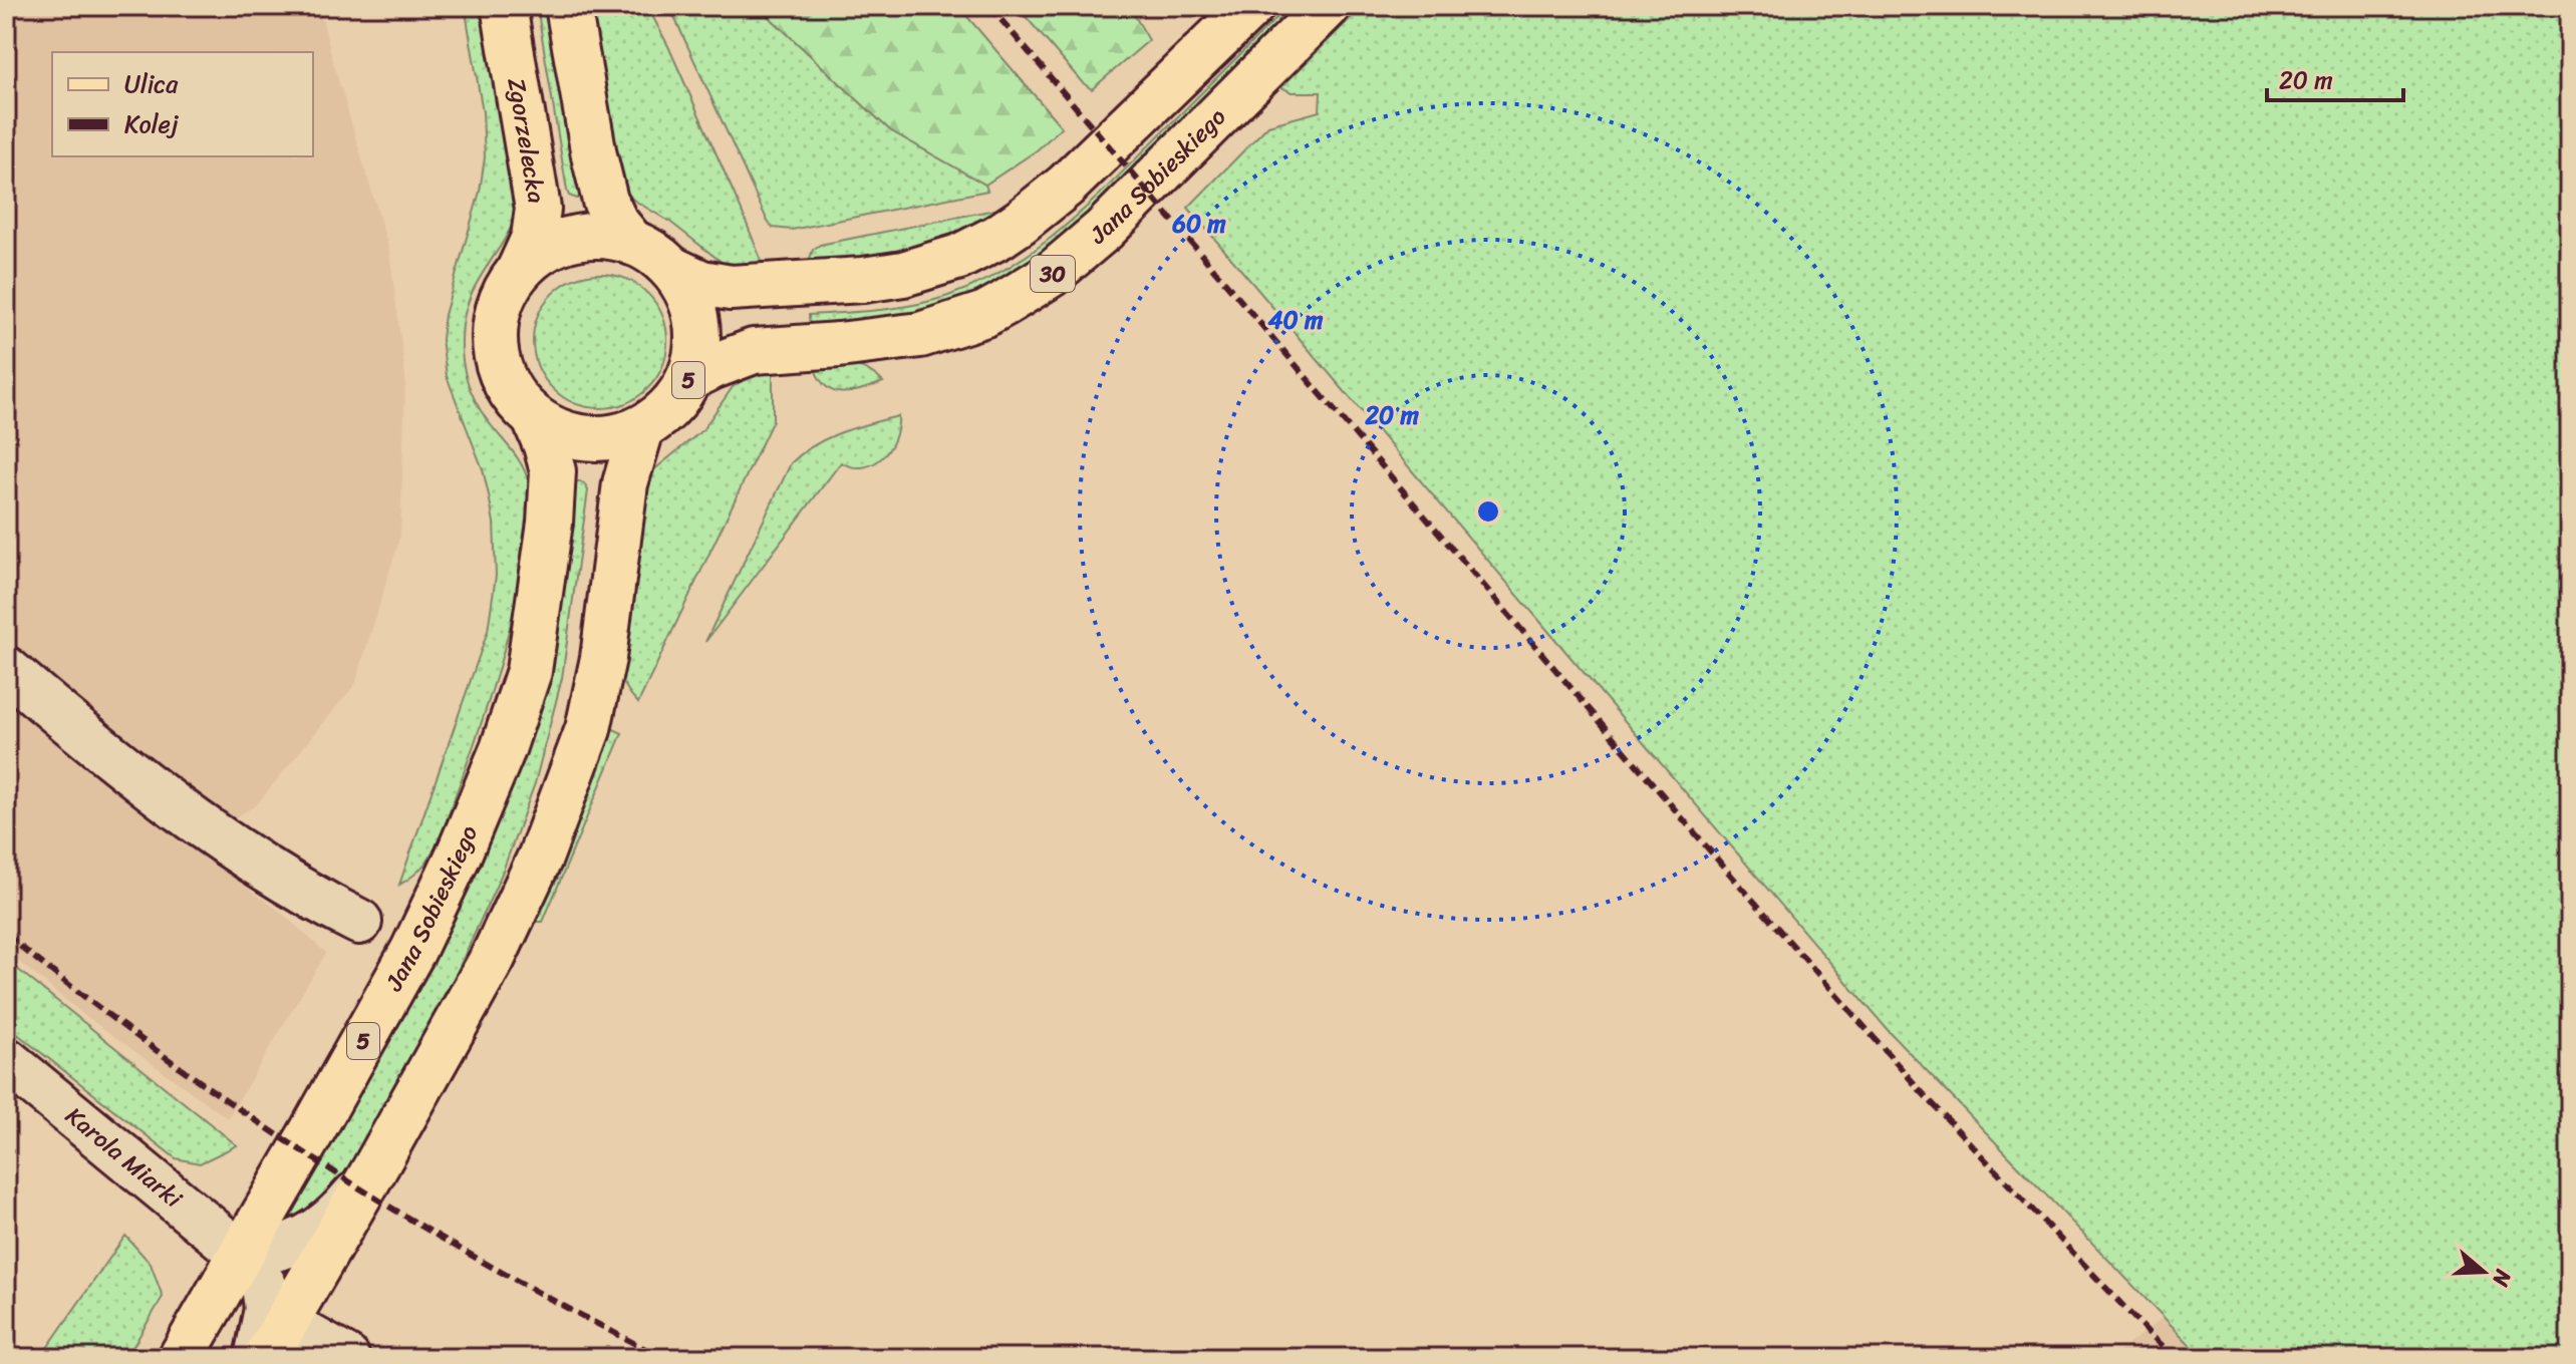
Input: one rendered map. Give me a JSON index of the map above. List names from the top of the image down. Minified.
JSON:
{"streets":{"main road":["Zgorzelecka","Jana Sobieskiego","30","5"],"street":["Karola Miarki"]},"crossings":[["Zgorzelecka","Jana Sobieskiego"],["Zgorzelecka","30"],["Zgorzelecka","5"],["Jana Sobieskiego","30"],["Jana Sobieskiego","5"],["Jana Sobieskiego","Karola Miarki"],["30","5"]],"legend":["Ulica","Kolej"],"scale_bar":"20 m","north":"right","rings":["60 m","40 m","20 m"]}
